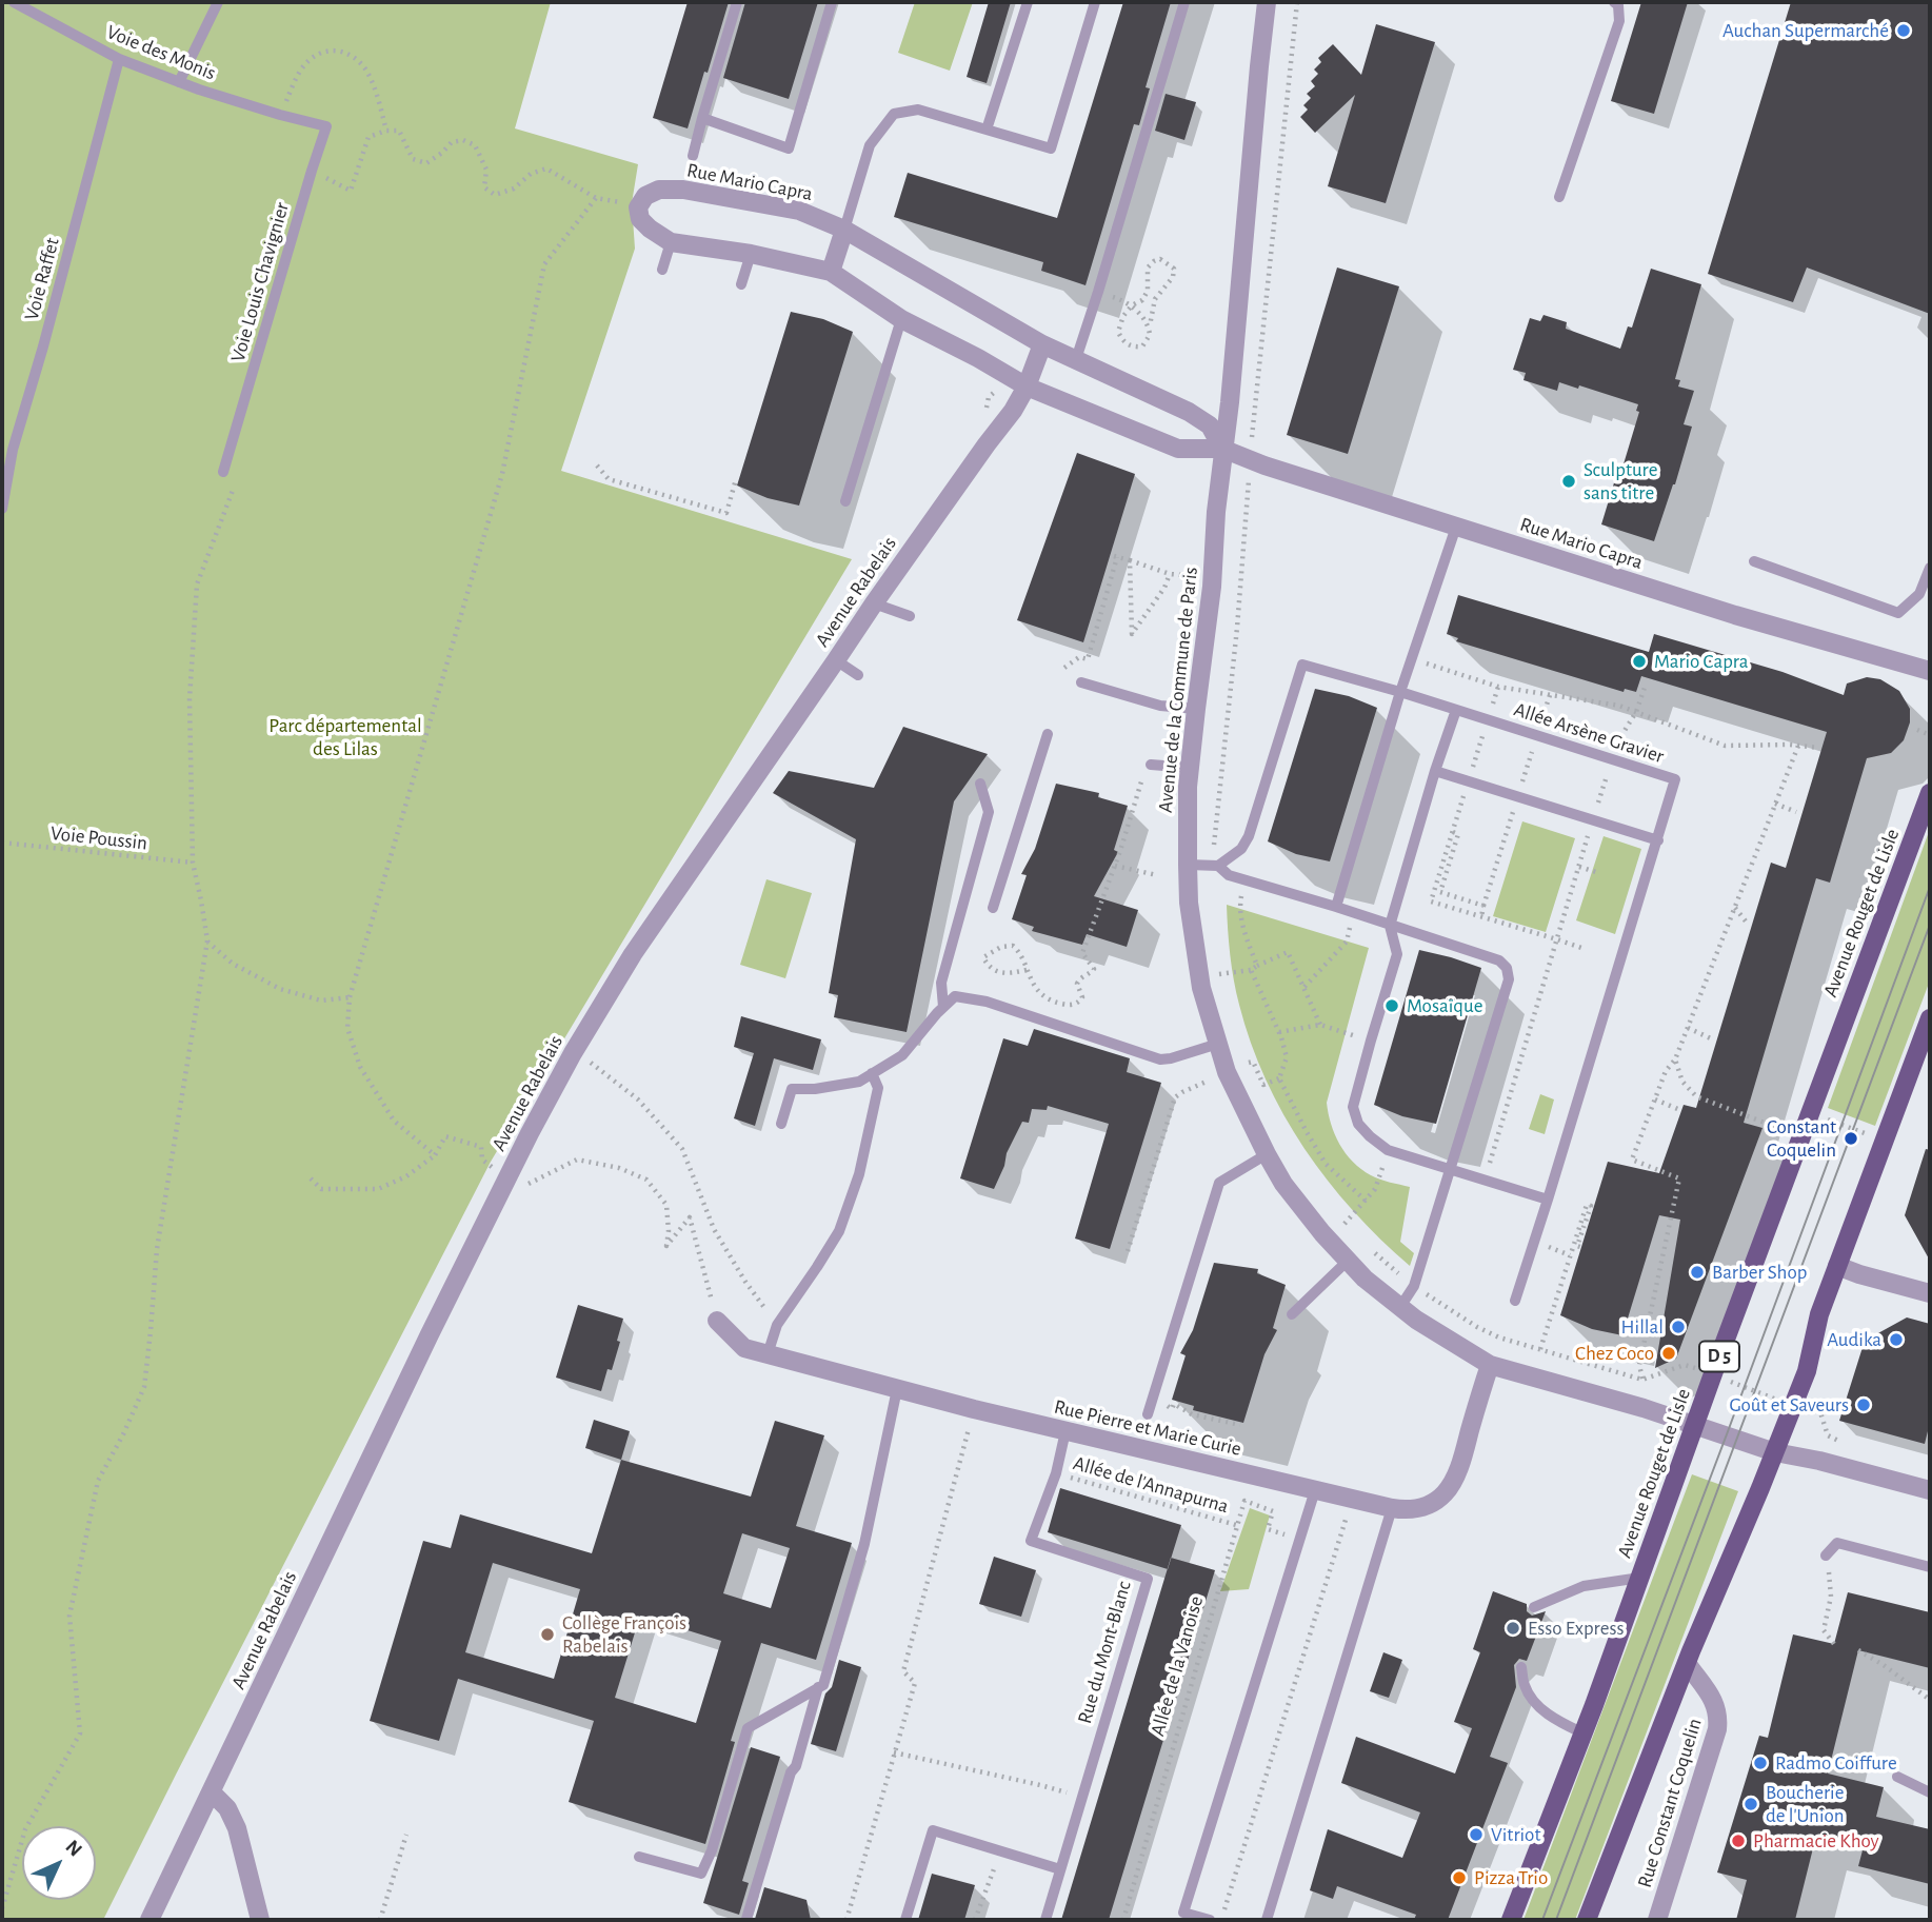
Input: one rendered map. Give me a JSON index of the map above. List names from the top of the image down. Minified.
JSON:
{"streets":{"main road":["Avenue Rouget de Lisle","D 5"],"street":["Rue Mario Capra","Avenue Rabelais","Avenue de la Commune de Paris","Rue Pierre et Marie Curie","Rue Constant Coquelin"],"lane":["Voie des Monis","Voie Raffet","Voie Louis Chavignier","Allée Arsène Gravier","Rue du Mont-Blanc"],"path":["Voie Poussin","Allée de l'Annapurna","Allée de la Vanoise"]},"crossings":[["Voie des Monis","Voie Raffet"],["Voie des Monis","Voie Louis Chavignier"],["Rue Mario Capra","Avenue Rabelais"],["Rue Mario Capra","Avenue de la Commune de Paris"],["Avenue de la Commune de Paris","Avenue Rouget de Lisle"],["Avenue de la Commune de Paris","Rue Pierre et Marie Curie"],["Rue Pierre et Marie Curie","Rue du Mont-Blanc"],["Allée de l'Annapurna","Rue du Mont-Blanc"],["Allée de l'Annapurna","Allée de la Vanoise"]],"parks":["Parc départemental des Lilas"],"places":["Auchan Supermarché","Sculpture sans titre","Mario Capra","Mosaïque","Constant Coquelin","Barber Shop","Hillal","Audika","Chez Coco","Goût et Saveurs","Esso Express","Collège François Rabelais","Radmo Coiffure","Boucherie de l'Union","Vitriot","Pharmacie Khoy","Pizza Trio"],"north":"top right"}
